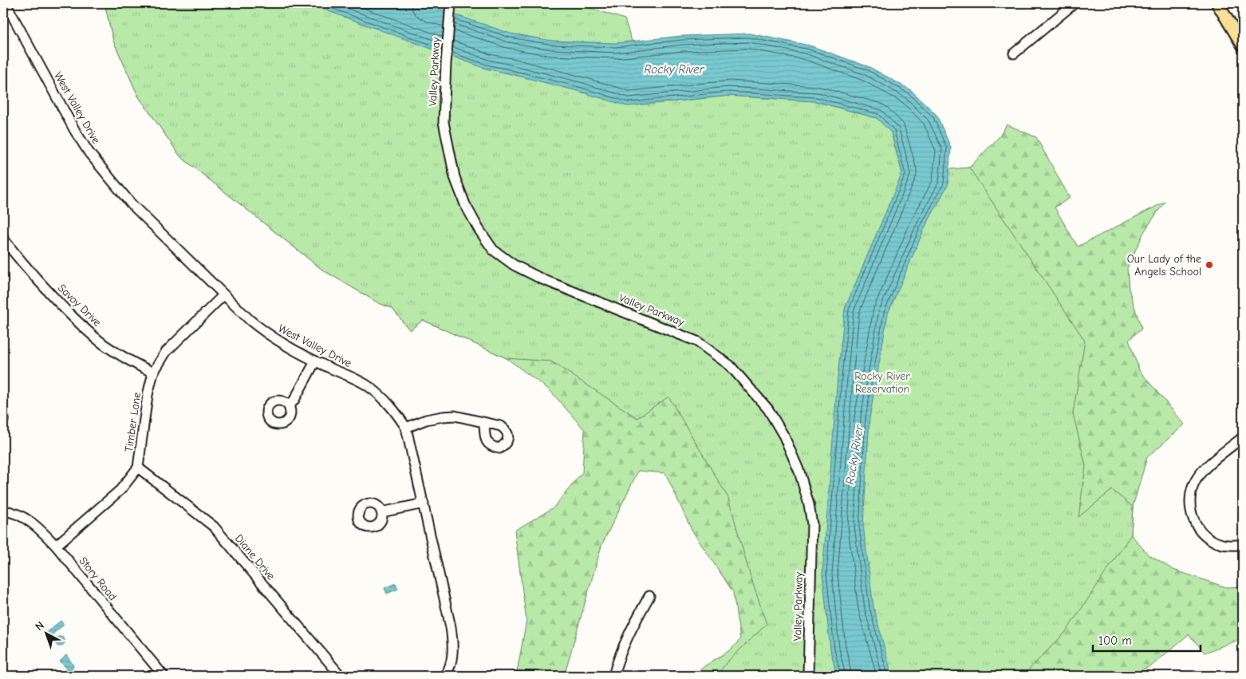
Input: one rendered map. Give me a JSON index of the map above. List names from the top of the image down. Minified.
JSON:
{"streets":{"street":["Valley Parkway","West Valley Drive","Savoy Drive","Timber Lane","Diane Drive","Story Road"]},"crossings":[["West Valley Drive","Timber Lane"],["Savoy Drive","Timber Lane"],["Timber Lane","Diane Drive"],["Timber Lane","Story Road"]],"water":["Rocky River"],"parks":["Rocky River Reservation"],"places":["Our Lady of the Angels School"],"scale_bar":"100 m","north":"top left"}
